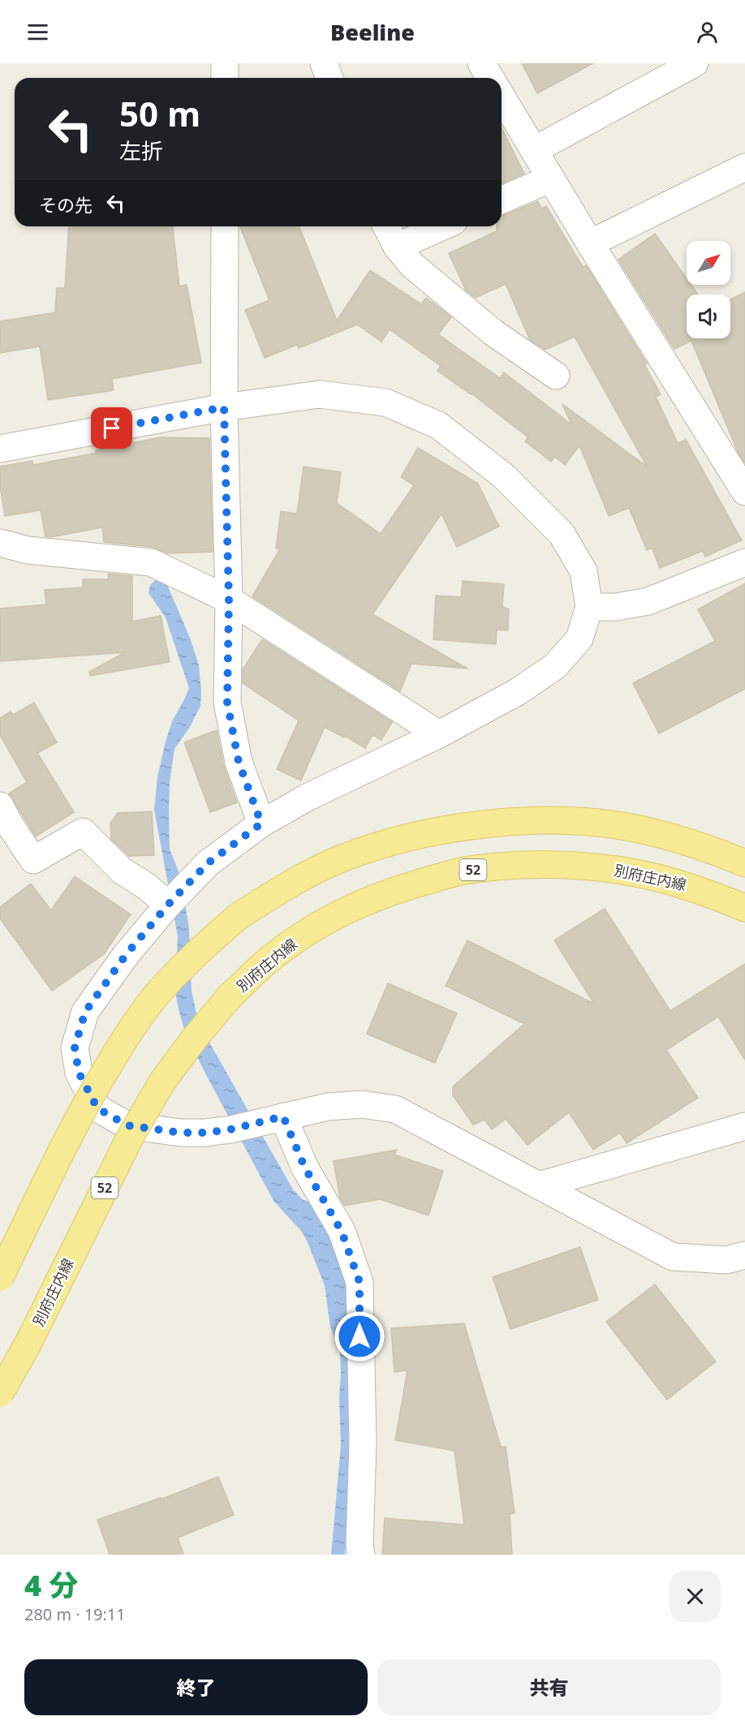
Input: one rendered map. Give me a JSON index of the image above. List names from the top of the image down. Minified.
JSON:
{"streets":{"main road":["52","別府庄内線"]},"north":"top right","page":{"header":"Beeline","turn":["50 m","左折"],"then":"その先","heading":["4 分","280 m · 19:11"],"buttons":["終了","共有"]}}
